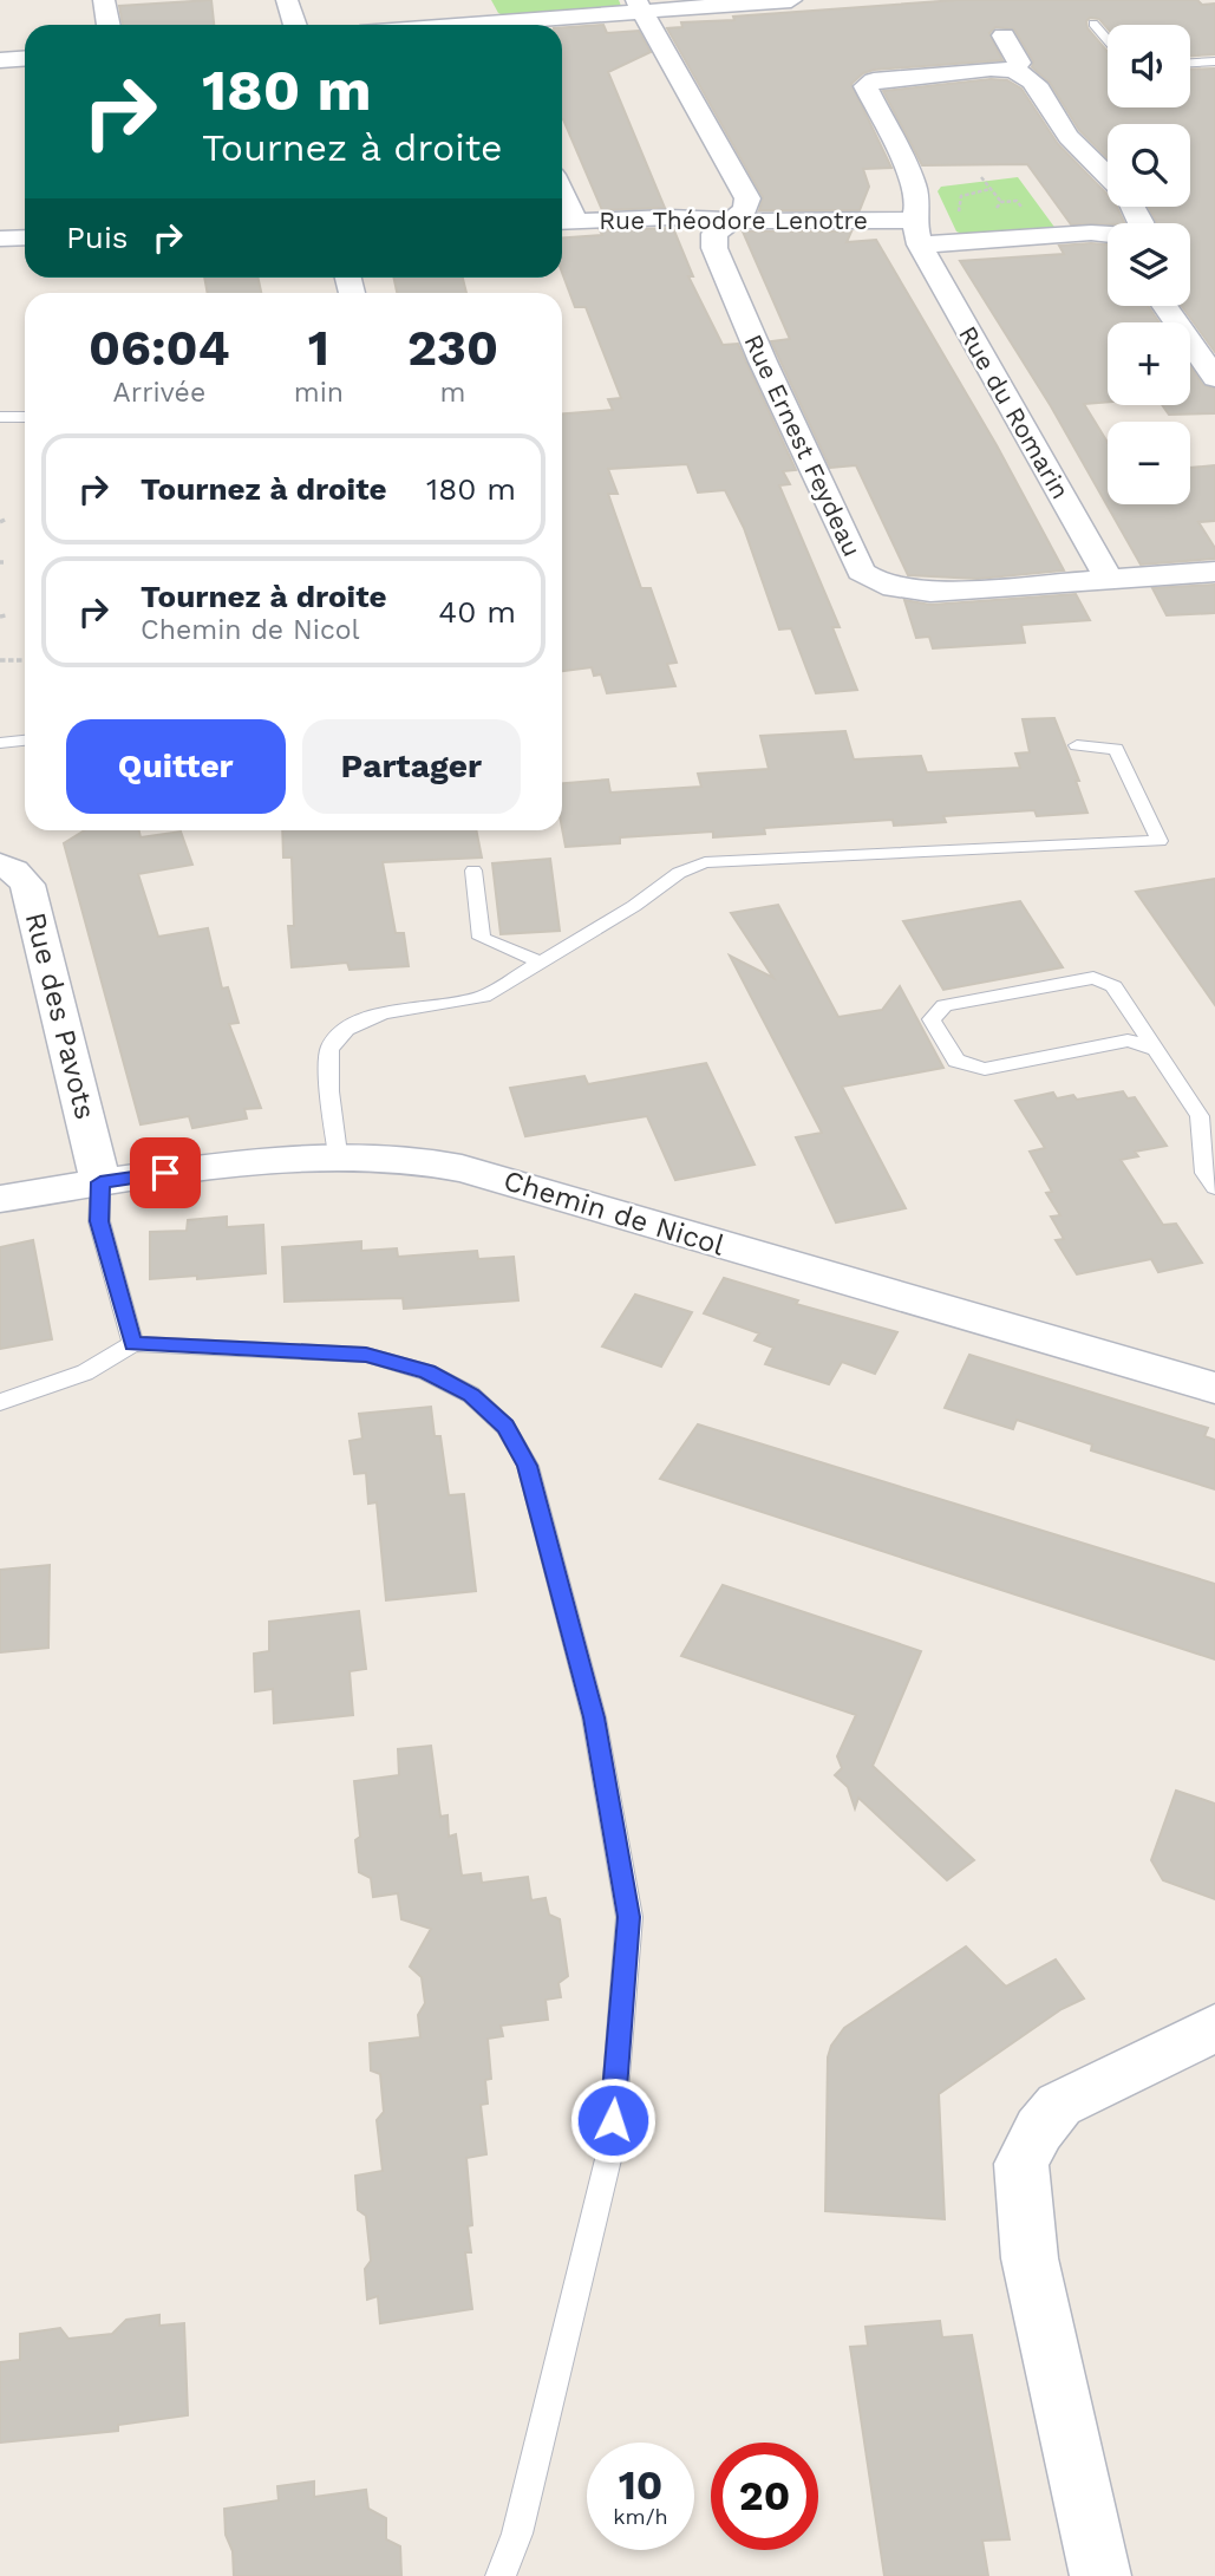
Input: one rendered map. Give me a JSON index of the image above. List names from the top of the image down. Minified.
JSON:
{"streets":{"street":["Rue Théodore Lenotre","Rue du Romarin","Rue Ernest Feydeau","Rue des Pavots","Chemin de Nicol"]},"crossings":[["Rue Théodore Lenotre","Rue du Romarin"],["Rue Théodore Lenotre","Rue Ernest Feydeau"],["Rue du Romarin","Rue Ernest Feydeau"],["Rue des Pavots","Chemin de Nicol"]],"page":{"map_buttons":["+","−"],"turn":["180 m","Tournez à droite"],"then":"Puis","eta":["06:04","Arrivée","1","min","230","m"],"list":[{"name":"Tournez à droite","value":"180 m"},{"name":"Tournez à droite","note":"Chemin de Nicol","value":"40 m"}],"buttons":["Quitter","Partager"],"speed":"10 km/h","limit":"20"}}
